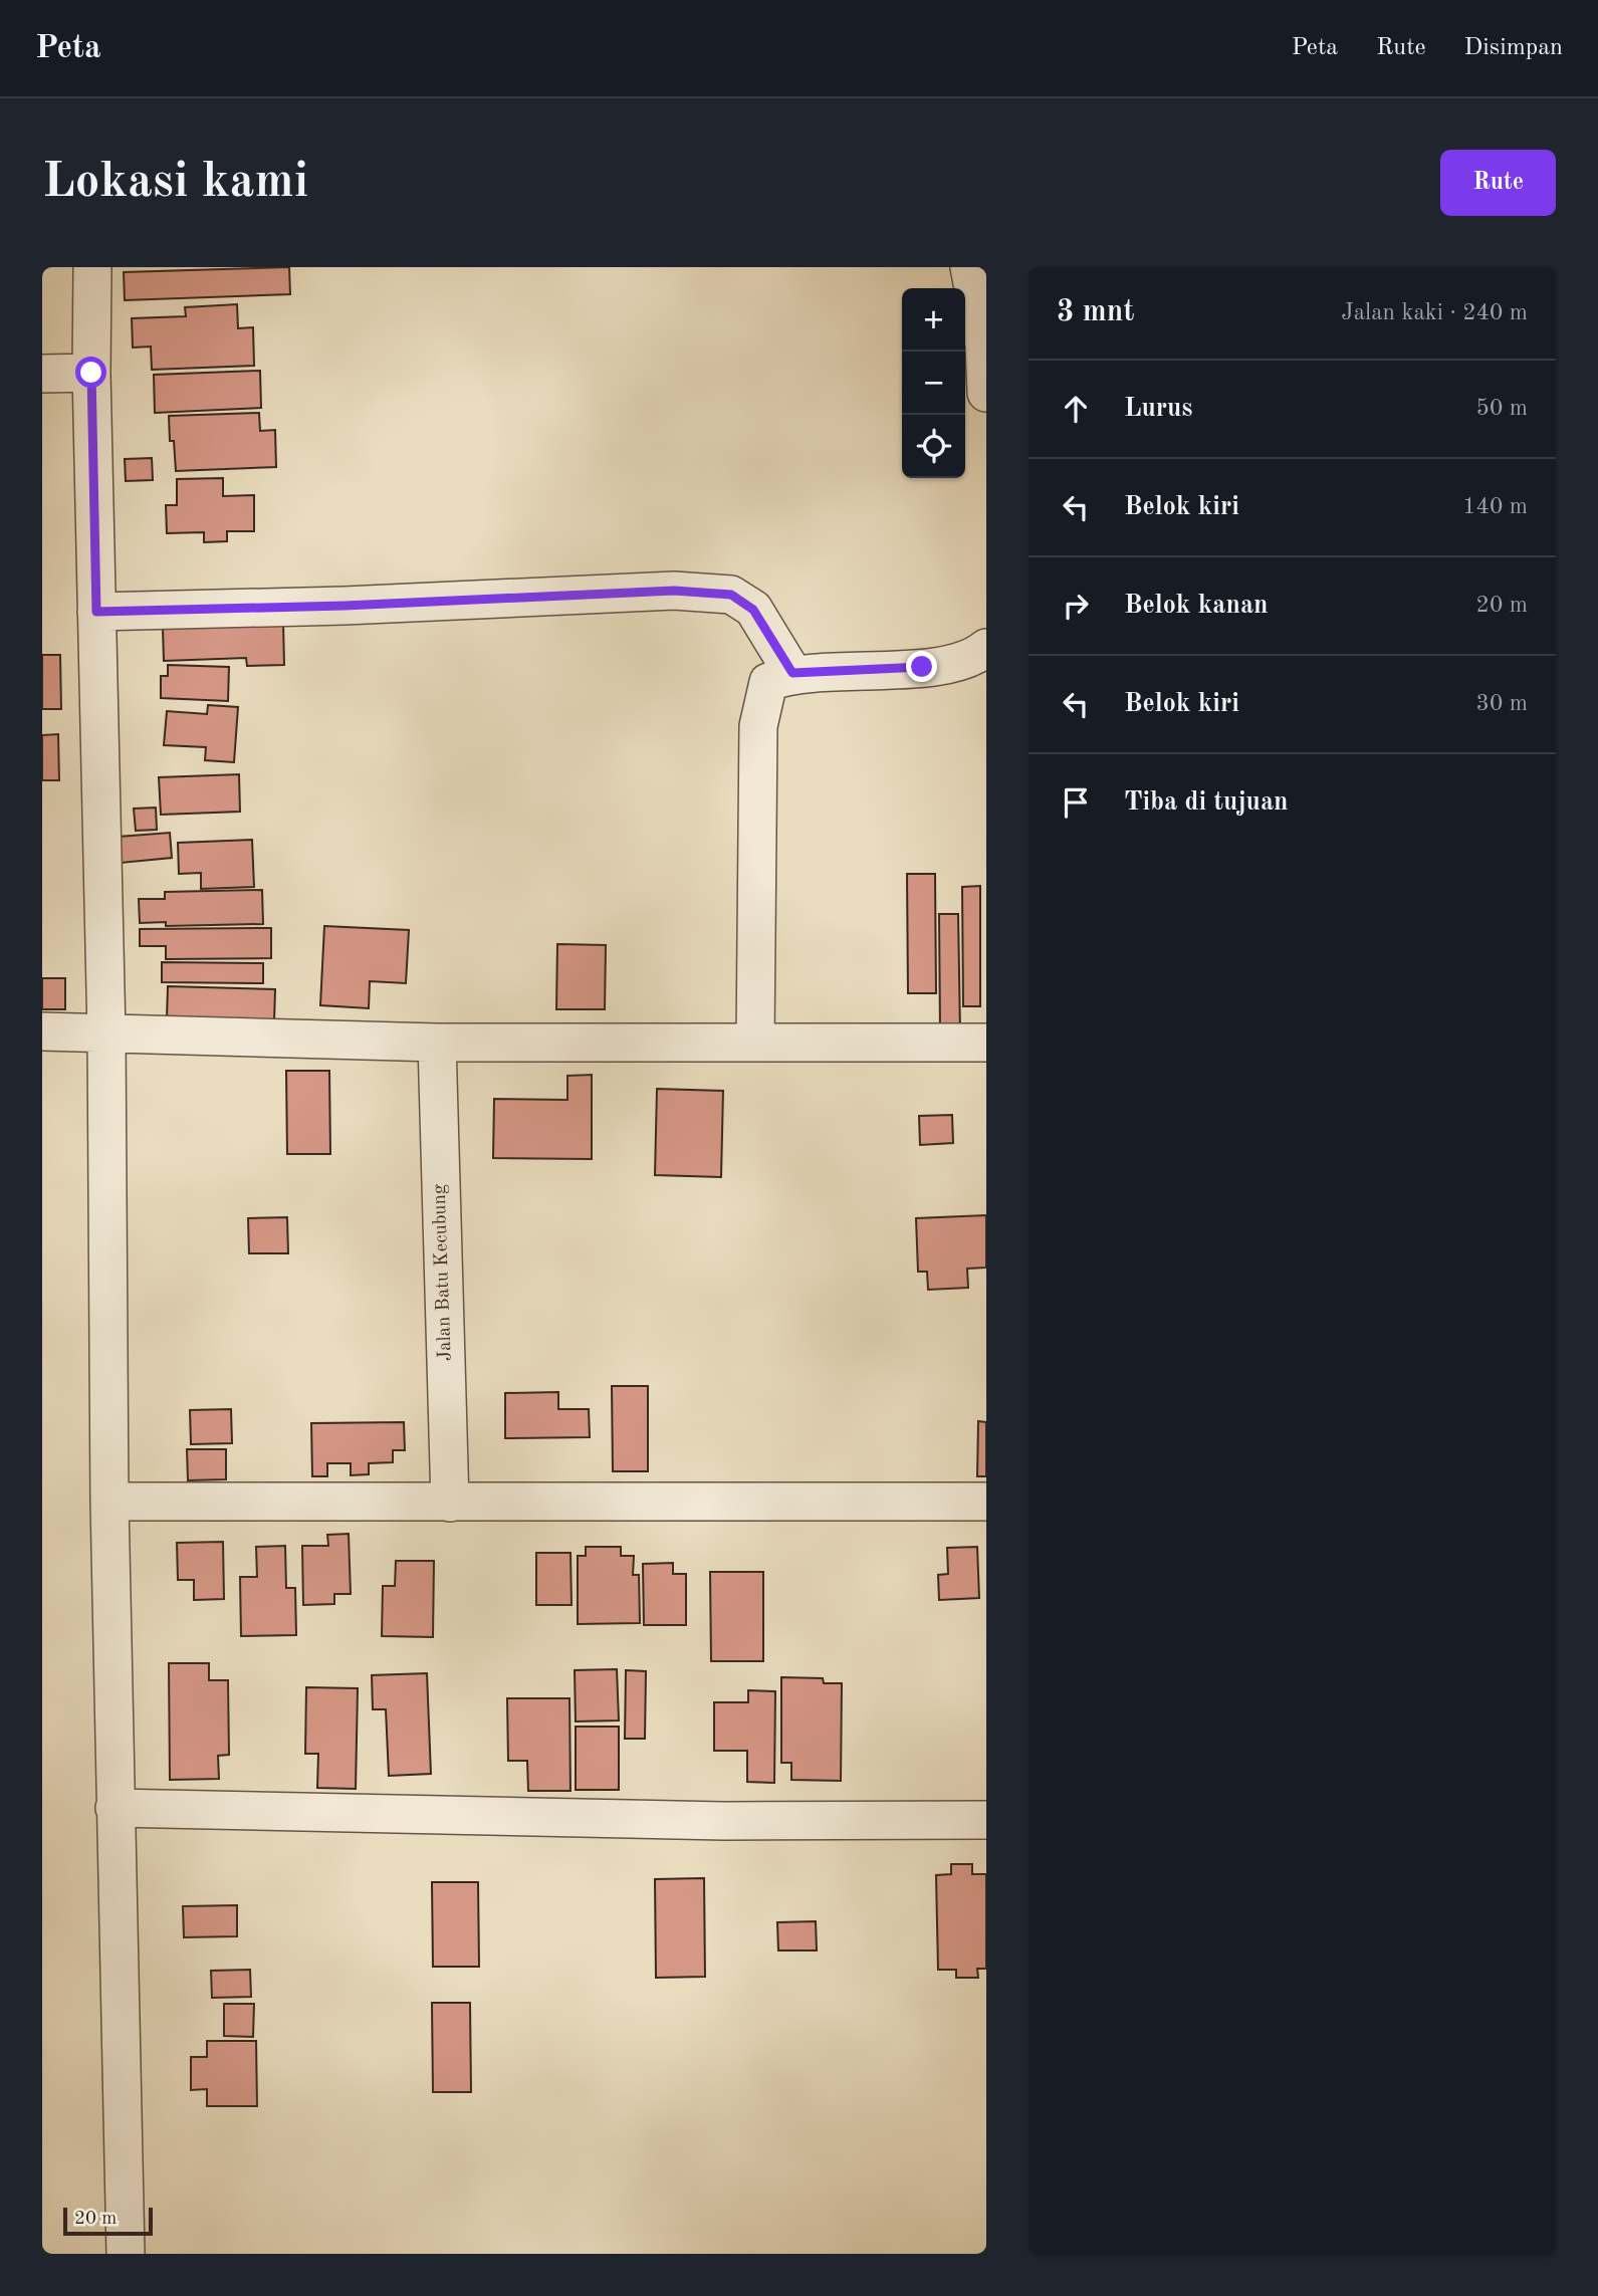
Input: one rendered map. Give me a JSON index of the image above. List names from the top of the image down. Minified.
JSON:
{"streets":{"street":["Jalan Batu Kecubung"]},"scale_bar":"20 m","page":{"header":"Peta","nav":["Peta","Rute","Disimpan"],"buttons":"Rute","title":"Lokasi kami","heading":["3 mnt","Jalan kaki · 240 m"],"map_buttons":["+","−"],"list":[["Lurus","50 m"],["Belok kiri","140 m"],["Belok kanan","20 m"],["Belok kiri","30 m"],"Tiba di tujuan"],"scale":"20 m"}}
